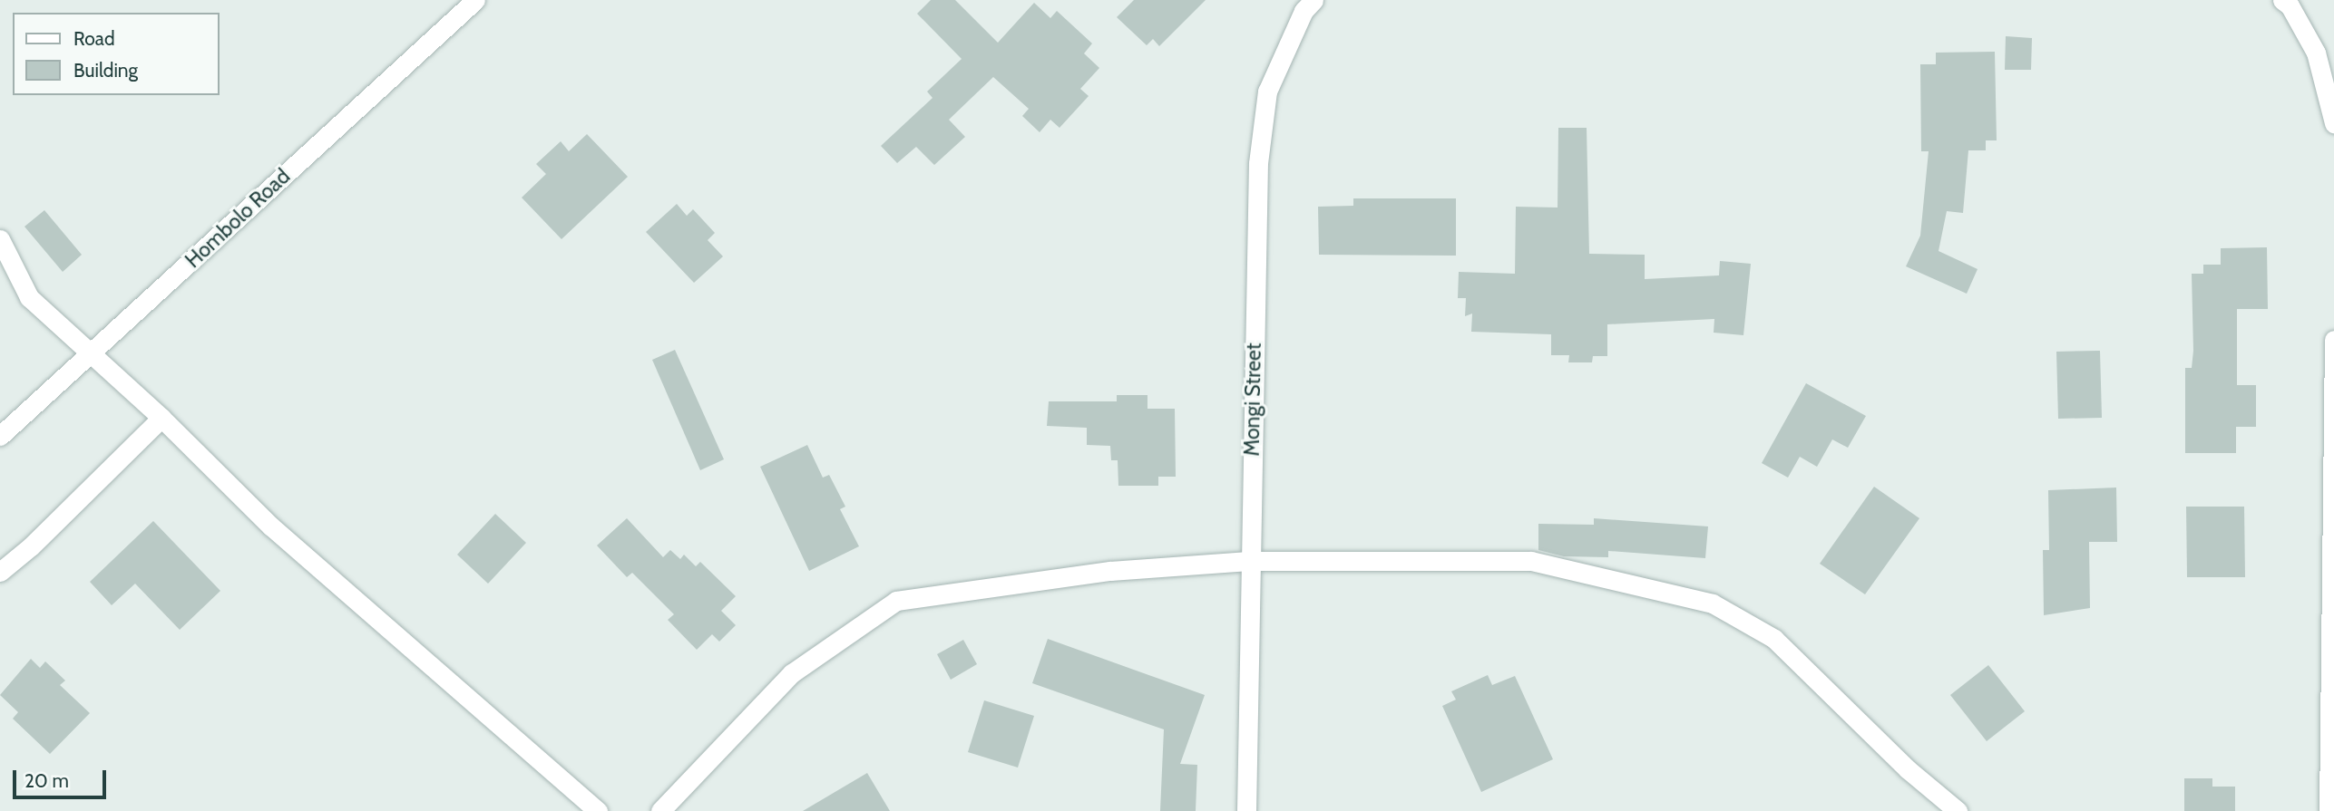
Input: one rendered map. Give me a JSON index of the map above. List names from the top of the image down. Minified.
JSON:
{"streets":{"street":["Hombolo Road","Mongi Street"]},"legend":["Road","Building"],"scale_bar":"20 m"}
